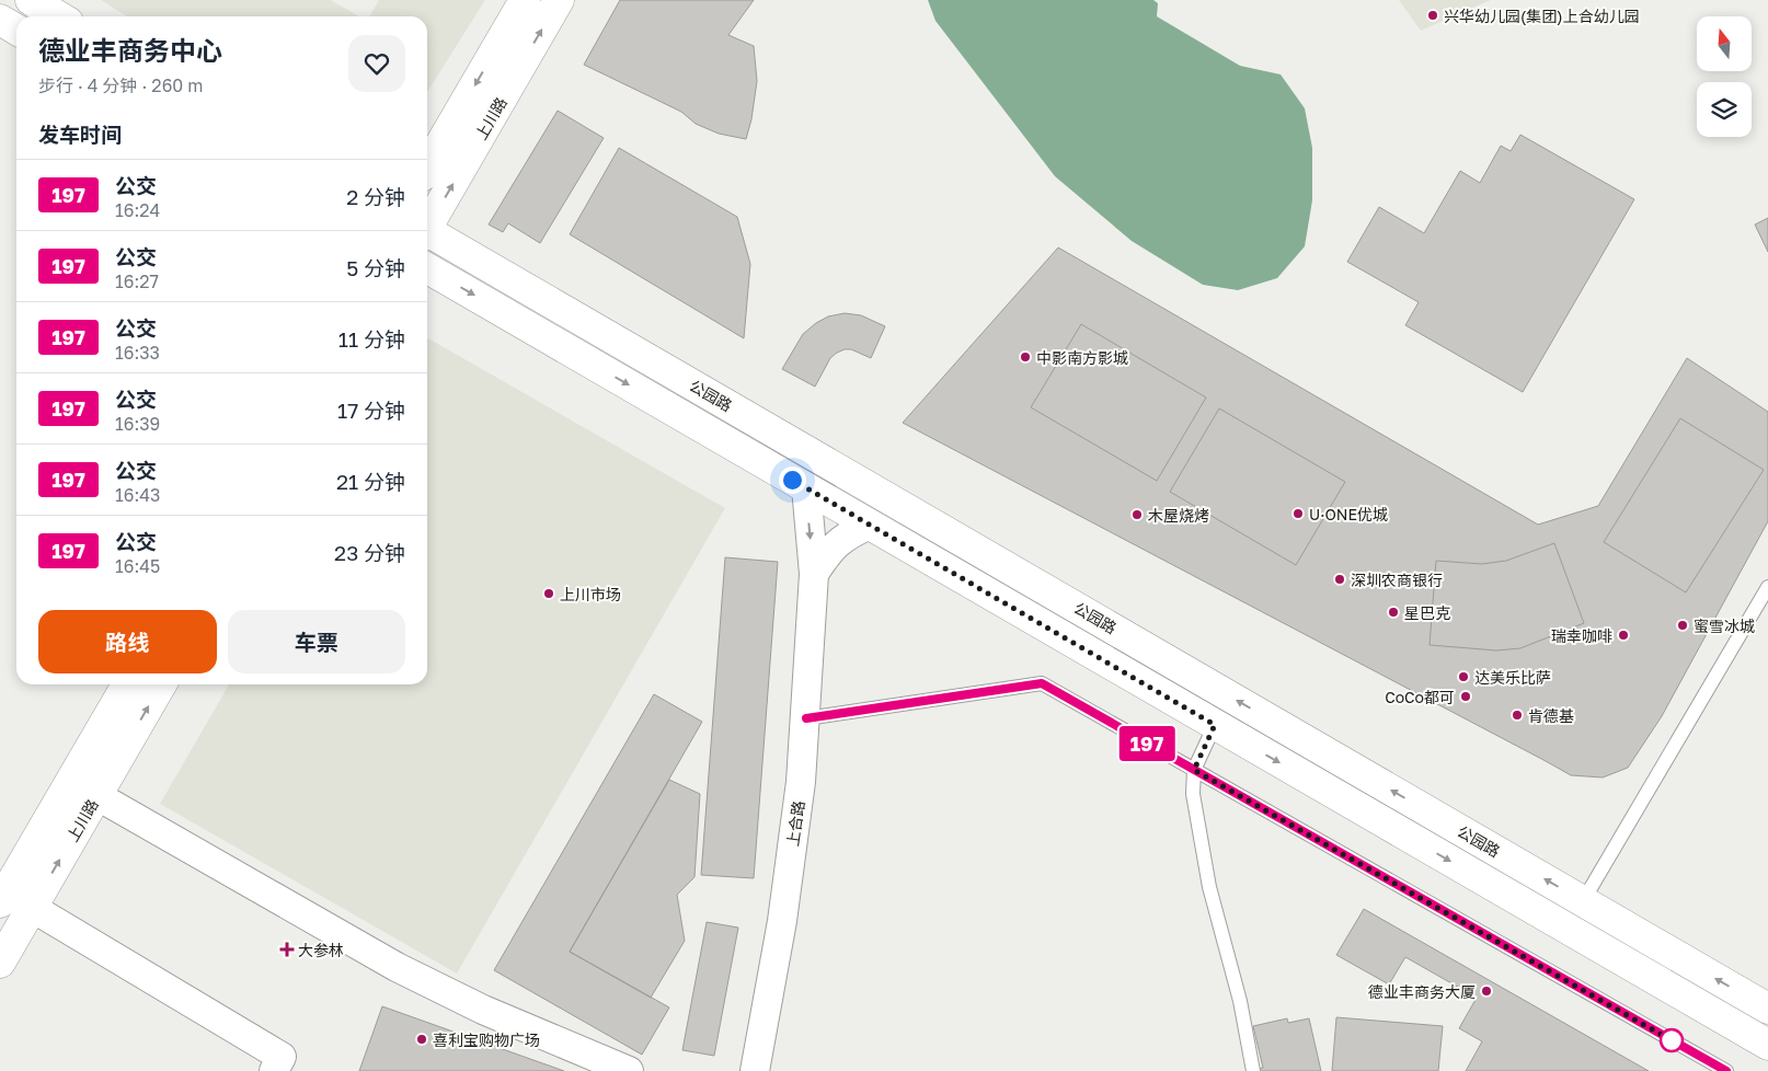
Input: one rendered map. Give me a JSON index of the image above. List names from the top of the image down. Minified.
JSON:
{"streets":{"main road":["上川路","公园路"],"street":["上合路"]},"crossings":[["公园路","上合路"]],"places":{"other":["兴华幼儿园(集团)上合幼儿园","中影南方影城","U·ONE优城","木屋烧烤","深圳农商银行","上川市场","星巴克","蜜雪冰城","瑞幸咖啡","达美乐比萨","CoCo都可","肯德基","德业丰商务大厦","喜利宝购物广场"],"health":["大参林"]},"lines":["bus line 197"],"north":"top","page":{"on_map":"197","heading":[["德业丰商务中心","步行 · 4 分钟 · 260 m"],"发车时间"],"list":[{"mark":"197","name":"公交","note":"16:24","value":"2 分钟"},{"mark":"197","name":"公交","note":"16:27","value":"5 分钟"},{"mark":"197","name":"公交","note":"16:33","value":"11 分钟"},{"mark":"197","name":"公交","note":"16:39","value":"17 分钟"},{"mark":"197","name":"公交","note":"16:43","value":"21 分钟"},{"mark":"197","name":"公交","note":"16:45","value":"23 分钟"}],"buttons":["路线","车票"]}}
